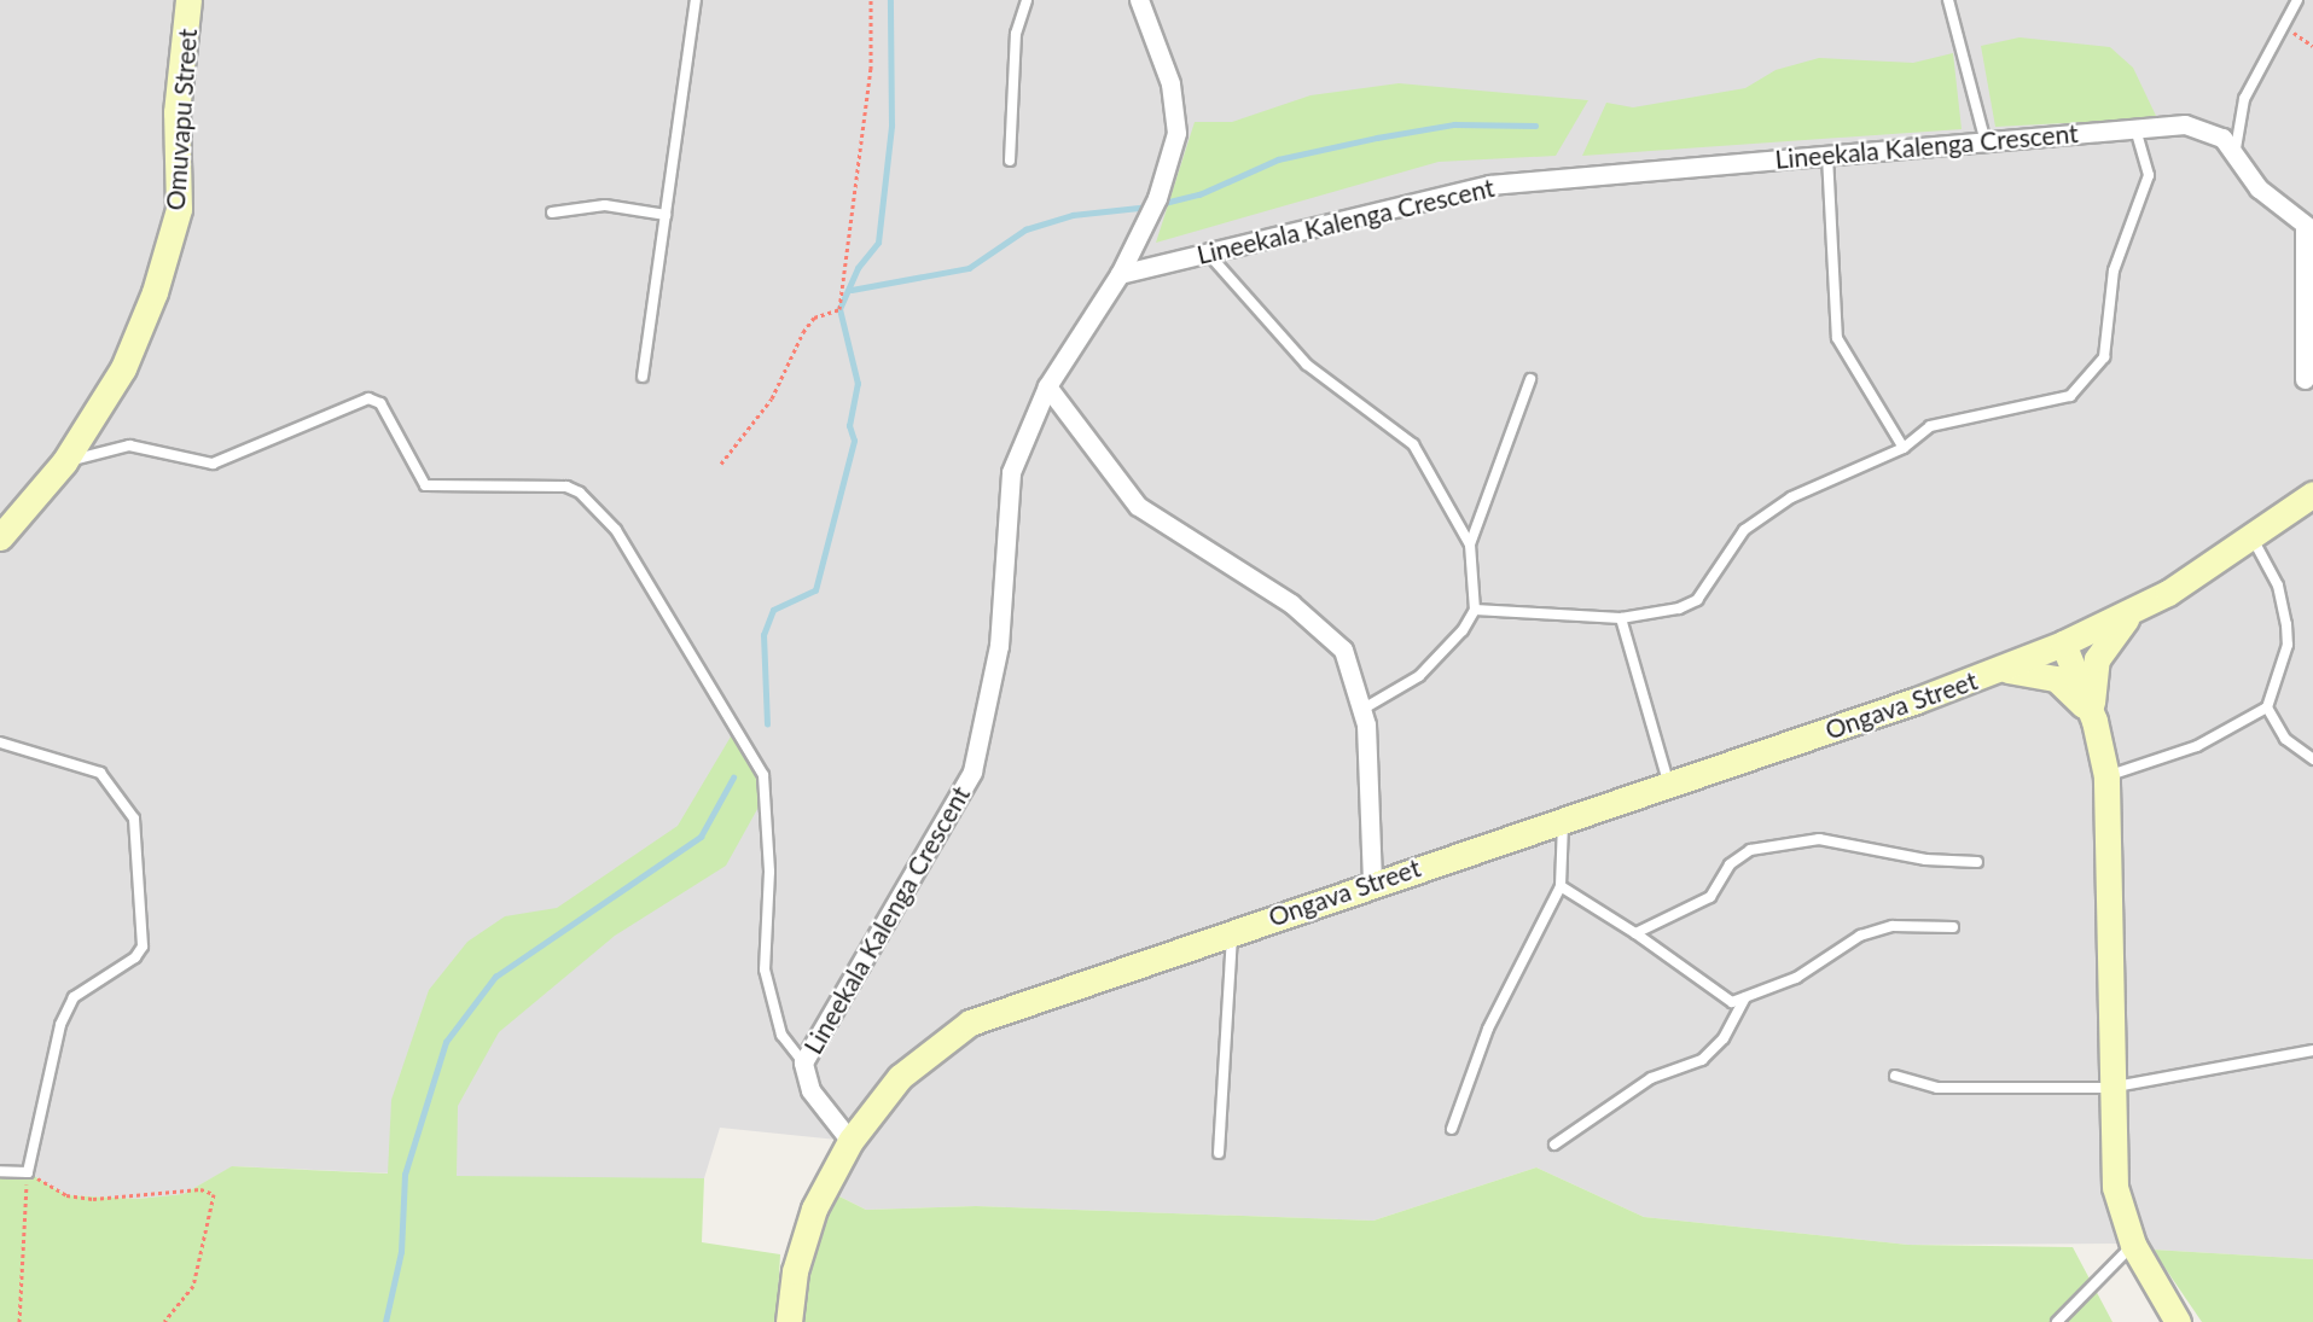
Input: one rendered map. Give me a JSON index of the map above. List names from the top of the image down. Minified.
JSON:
{"streets":{"street":["Omuvapu Street","Lineekala Kalenga Crescent","Ongava Street"]},"crossings":[["Lineekala Kalenga Crescent","Ongava Street"]]}
